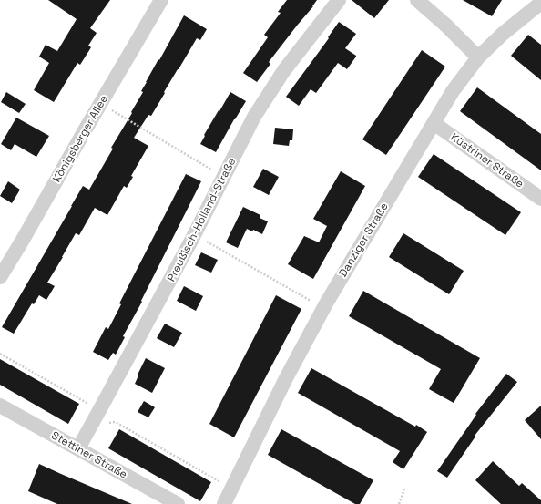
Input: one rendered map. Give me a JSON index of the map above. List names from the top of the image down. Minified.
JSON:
{"streets":{"street":["Königsberger Allee","Küstriner Straße","Preußisch-Holland-Straße","Danziger Straße","Stettiner Straße"]},"crossings":[["Küstriner Straße","Danziger Straße"],["Preußisch-Holland-Straße","Stettiner Straße"]]}
